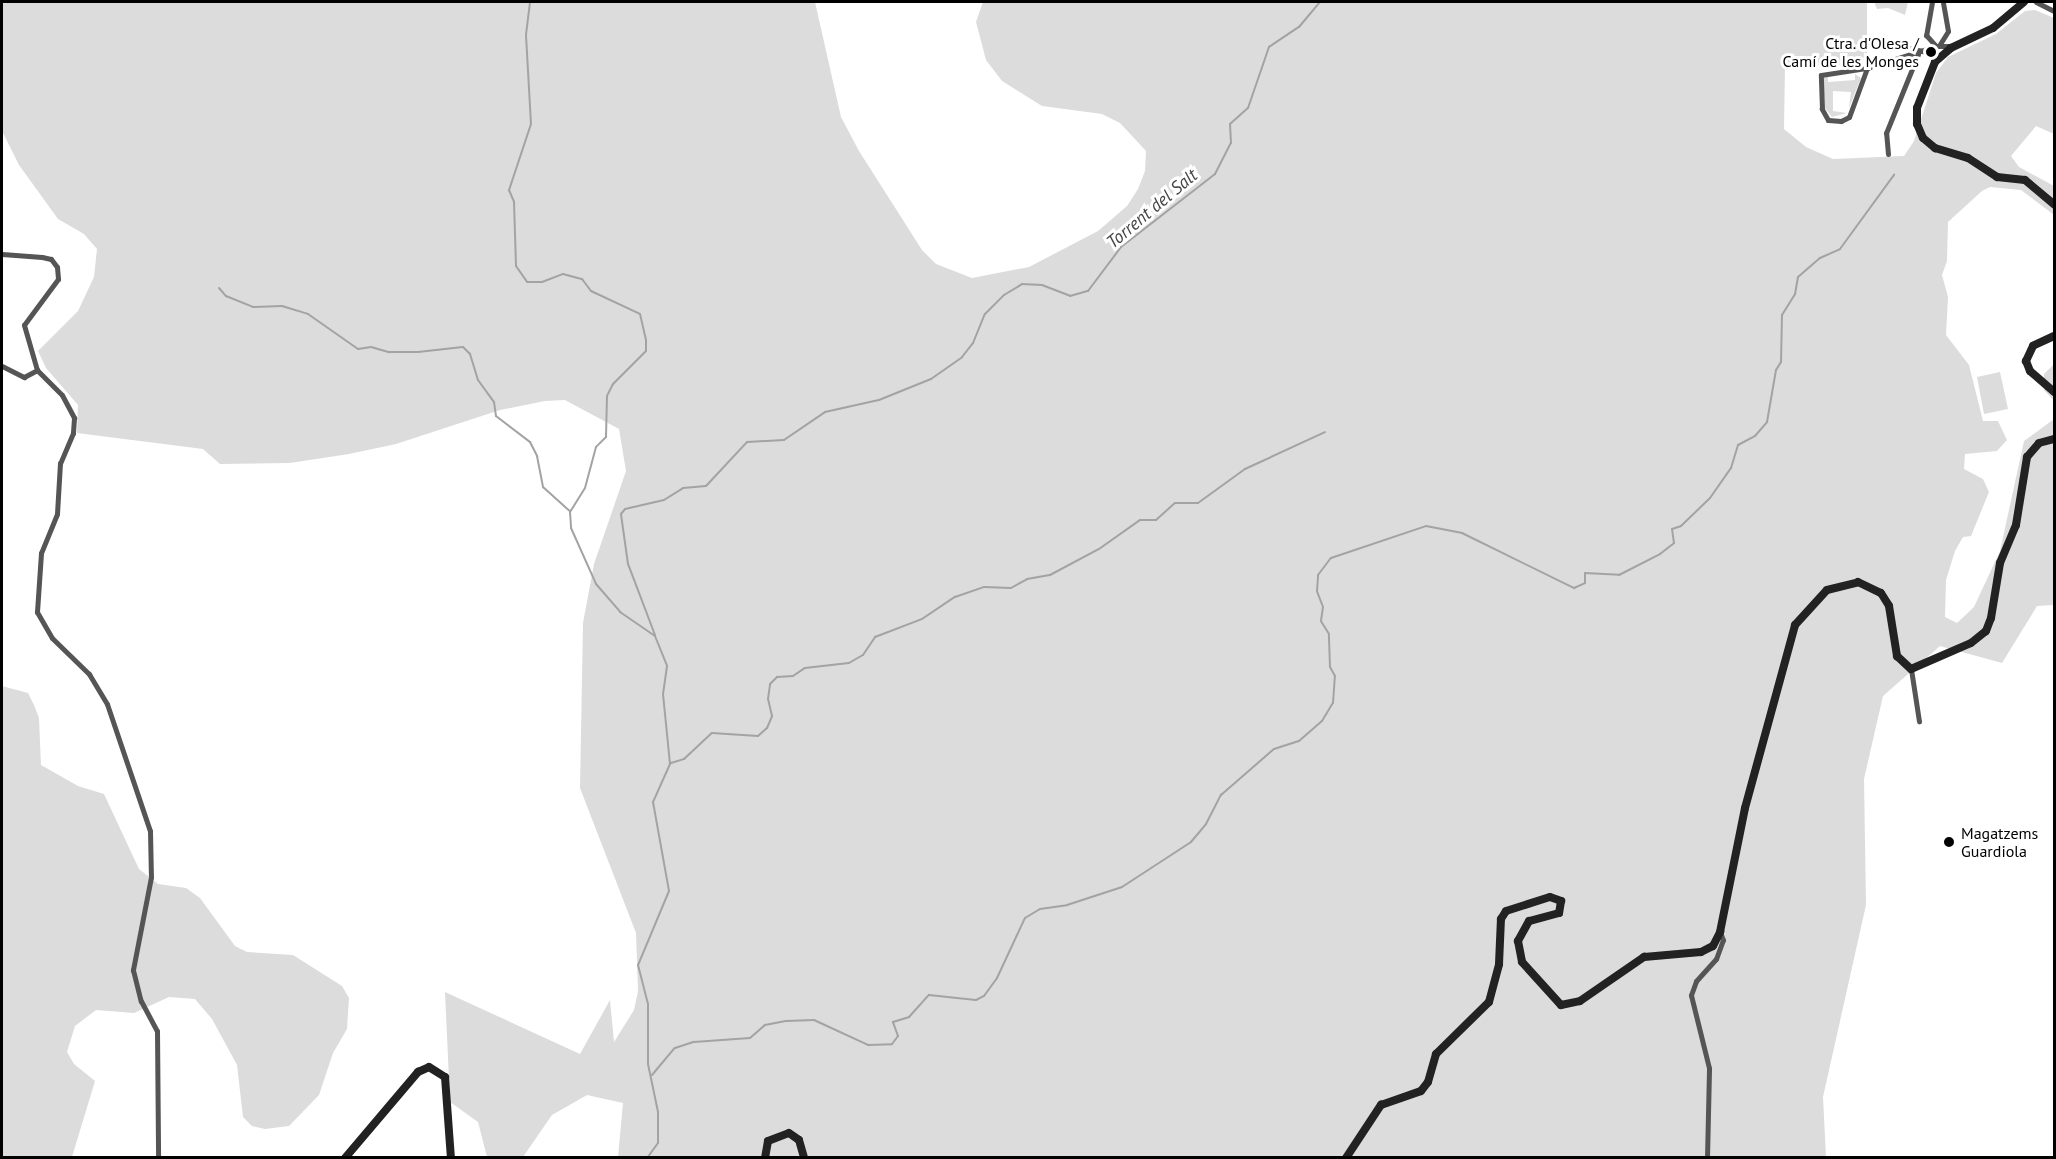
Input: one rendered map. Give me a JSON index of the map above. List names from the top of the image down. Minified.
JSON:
{"water":["Torrent del Salt"],"places":["Ctra. d'Olesa / Camí de les Monges","Magatzems Guardiola"]}
